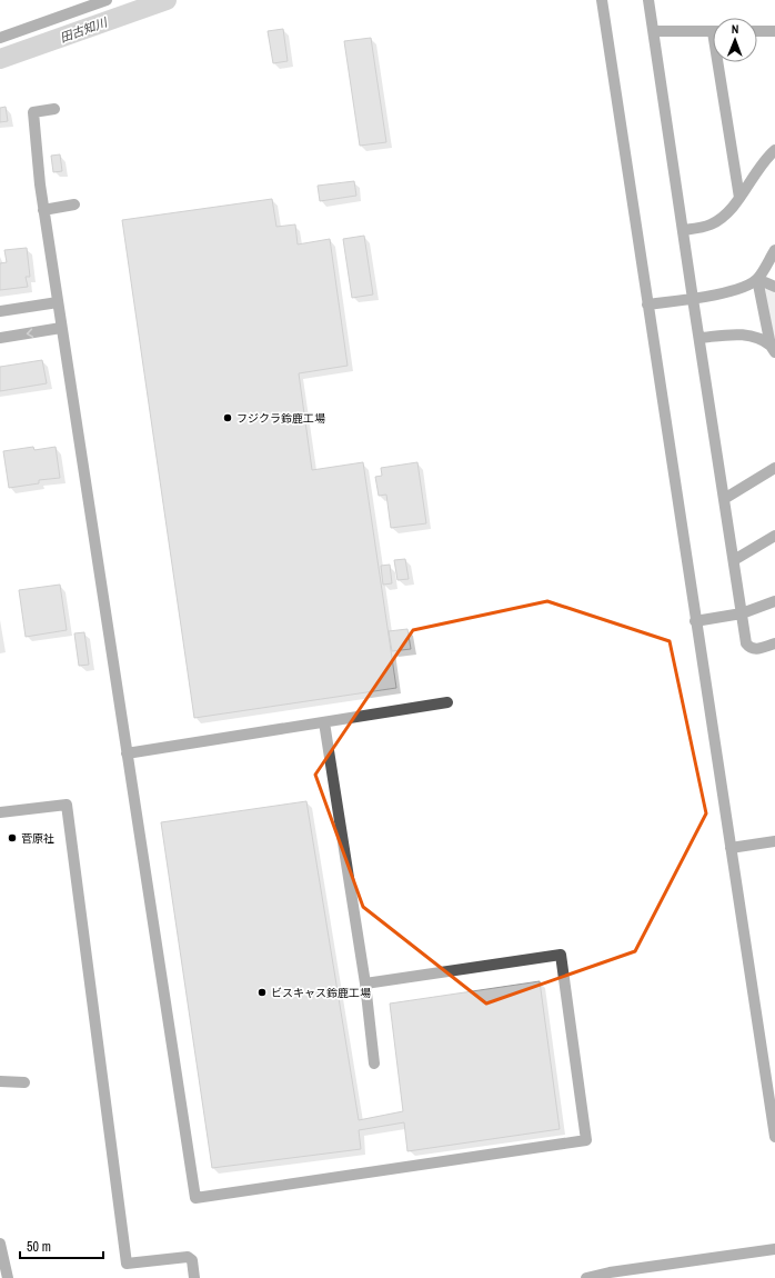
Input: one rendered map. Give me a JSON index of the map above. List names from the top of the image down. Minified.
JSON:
{"water":["田古知川"],"places":["フジクラ鈴鹿工場","菅原社","ビスキャス鈴鹿工場"],"scale_bar":"50 m","north":"top"}
